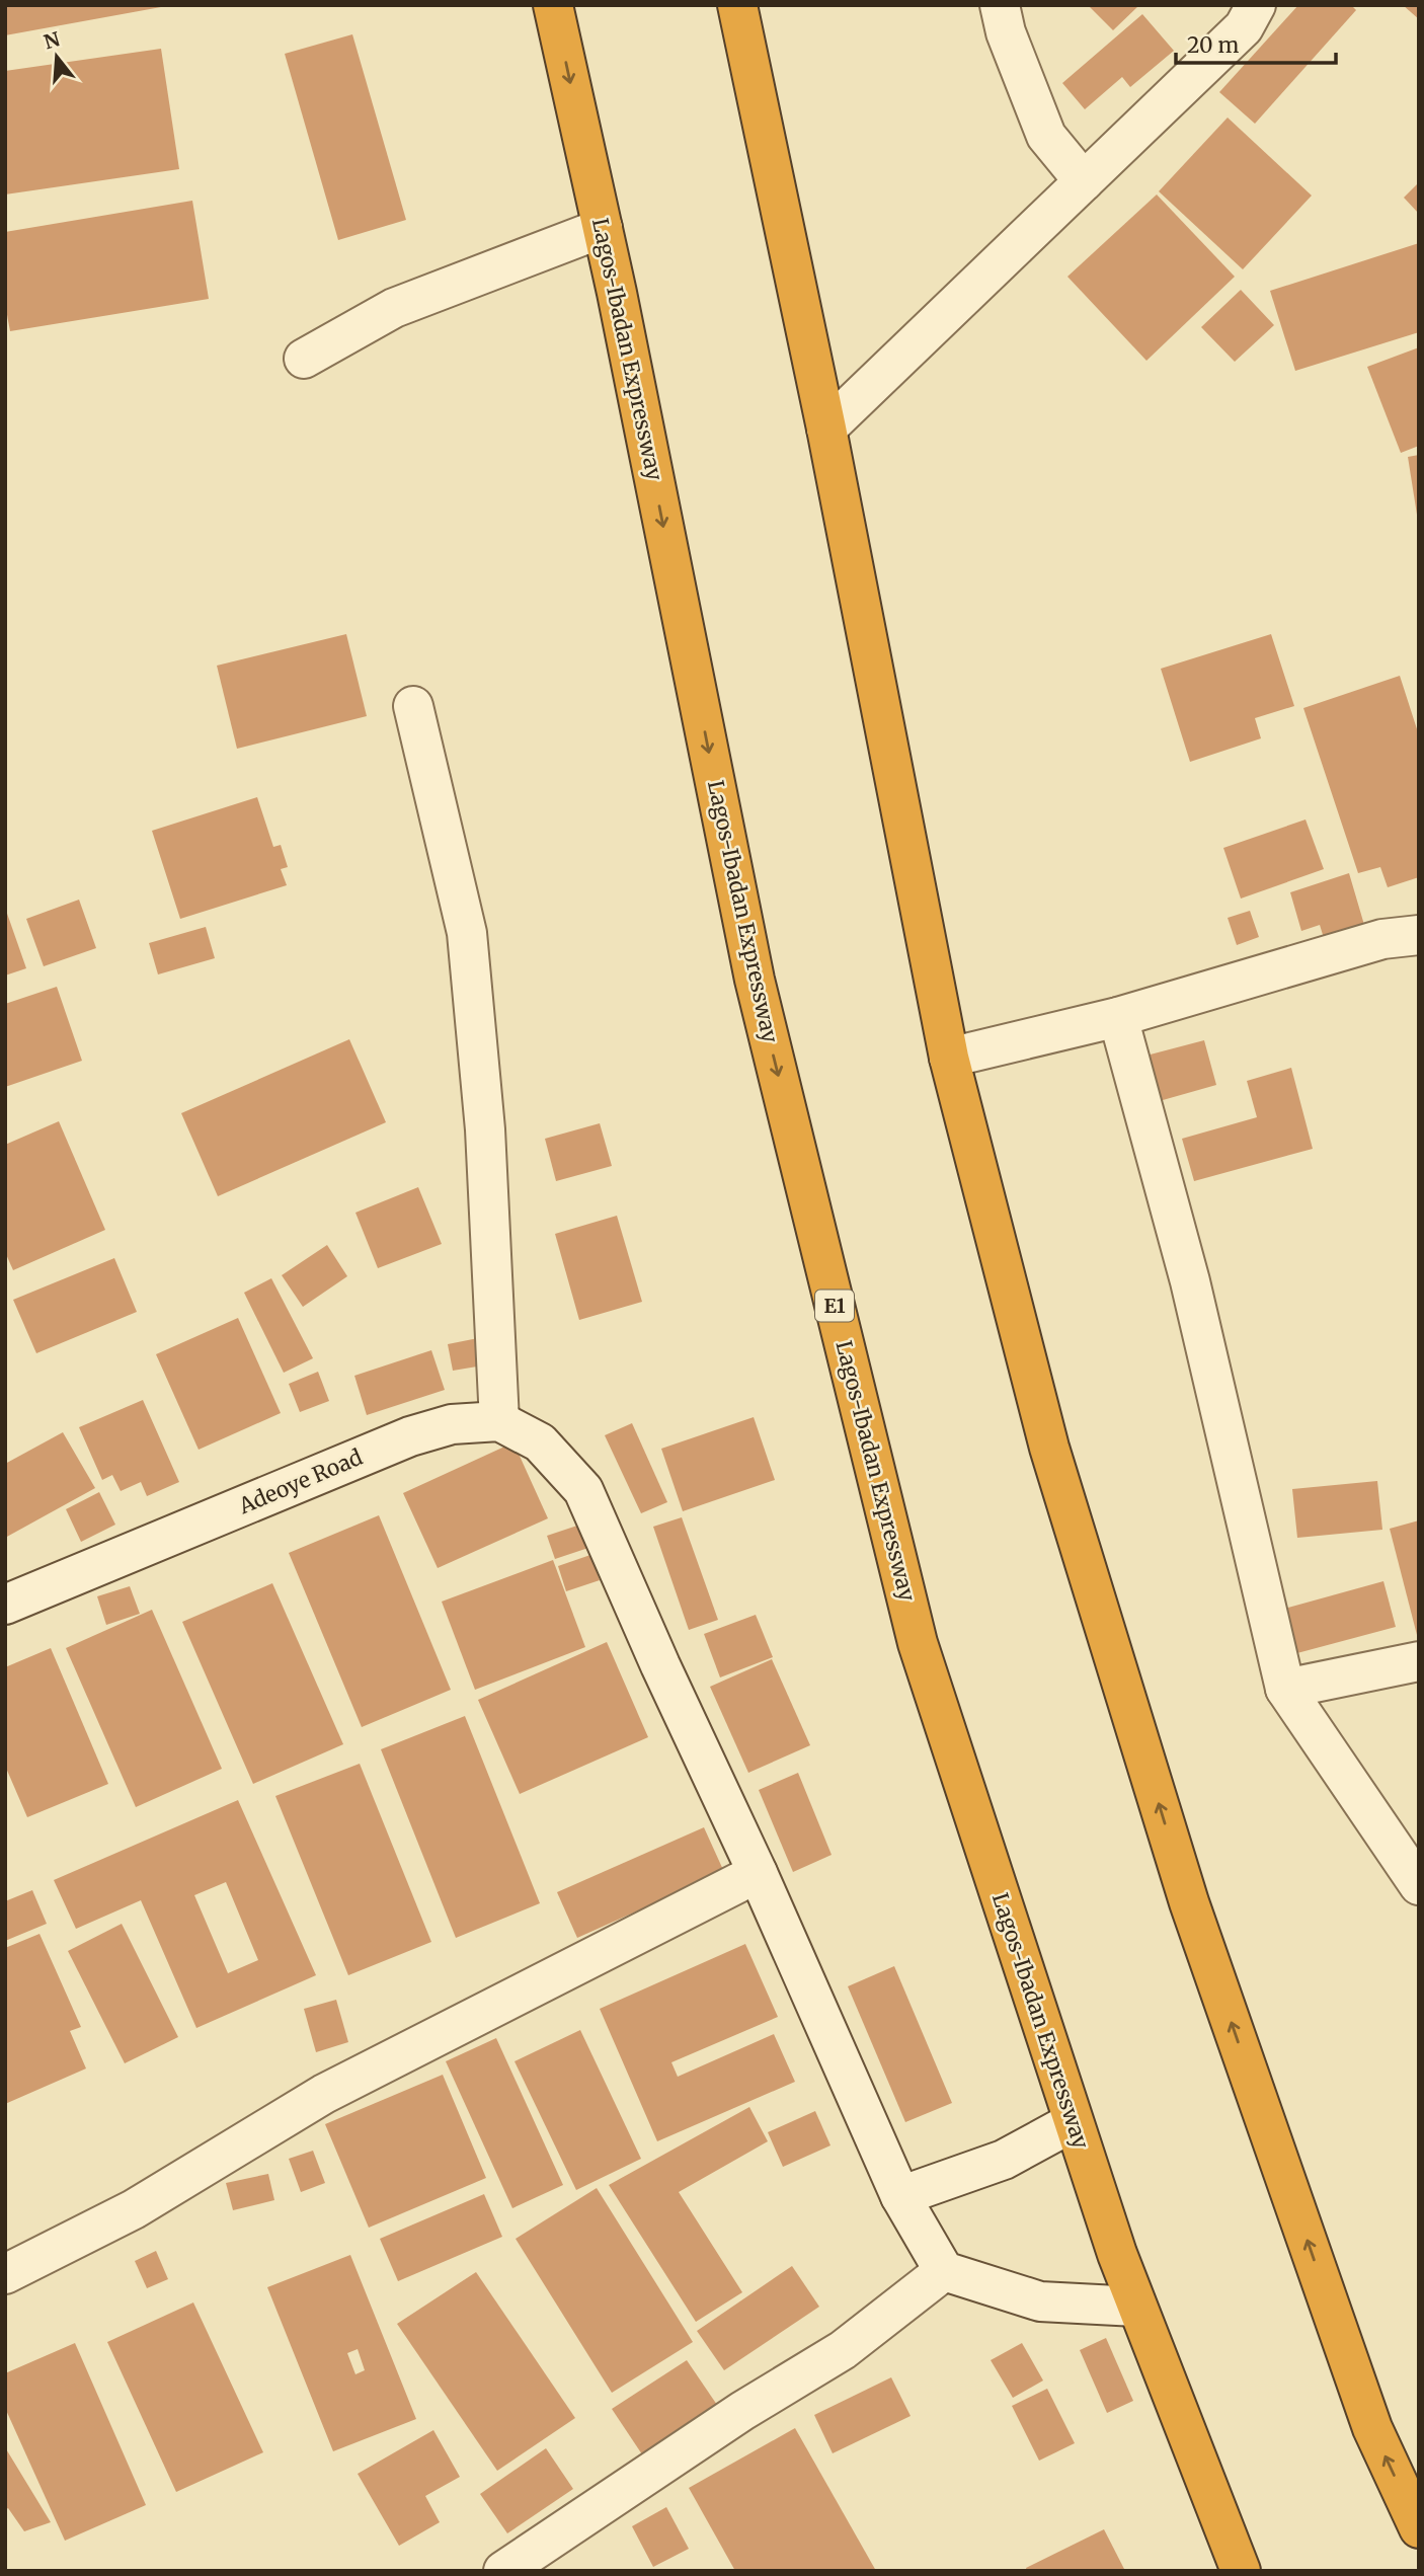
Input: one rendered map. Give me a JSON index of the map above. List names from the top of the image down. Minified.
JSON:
{"streets":{"highway":["Lagos-Ibadan Expressway","E1"],"street":["Adeoye Road"]},"scale_bar":"20 m","north":"top"}
